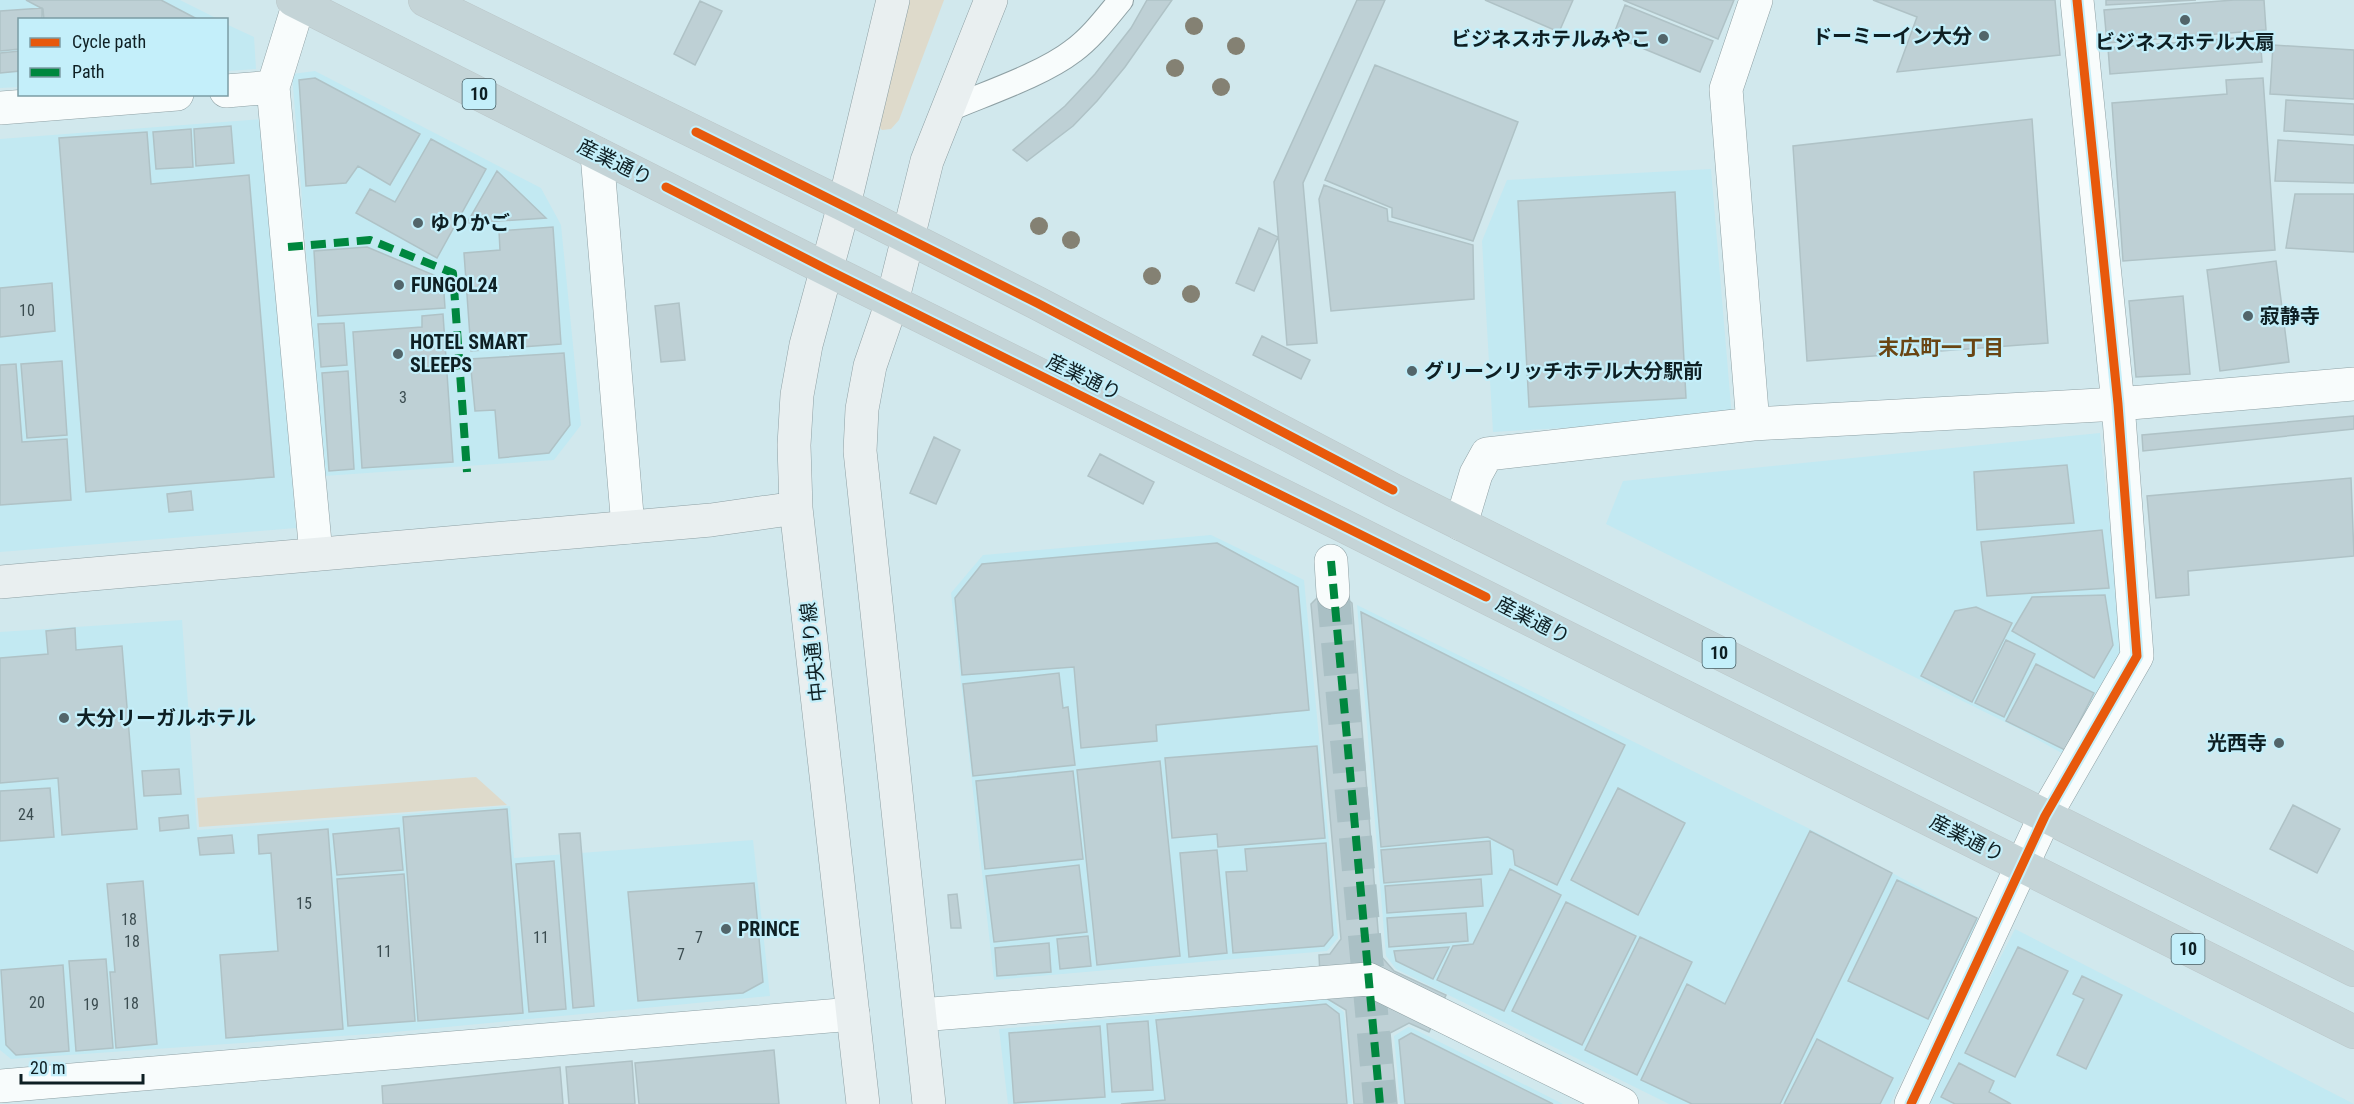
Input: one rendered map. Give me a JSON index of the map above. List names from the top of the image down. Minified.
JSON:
{"streets":{"highway":["10","産業通り"],"street":["中央通り線"]},"crossings":[["10","中央通り線"],["産業通り","中央通り線"]],"districts":["末広町一丁目"],"places":["ビジネスホテル大扇","ドーミーイン大分","ビジネスホテルみやこ","ゆりかご","FUNGOL24","寂静寺","HOTEL SMART SLEEPS","グリーンリッチホテル大分駅前","大分リーガルホテル","光西寺","PRINCE"],"house_numbers":["10","3","24","15","18","11","7","18","11","7","20","18","19"],"legend":["Cycle path","Path"],"scale_bar":"20 m"}
